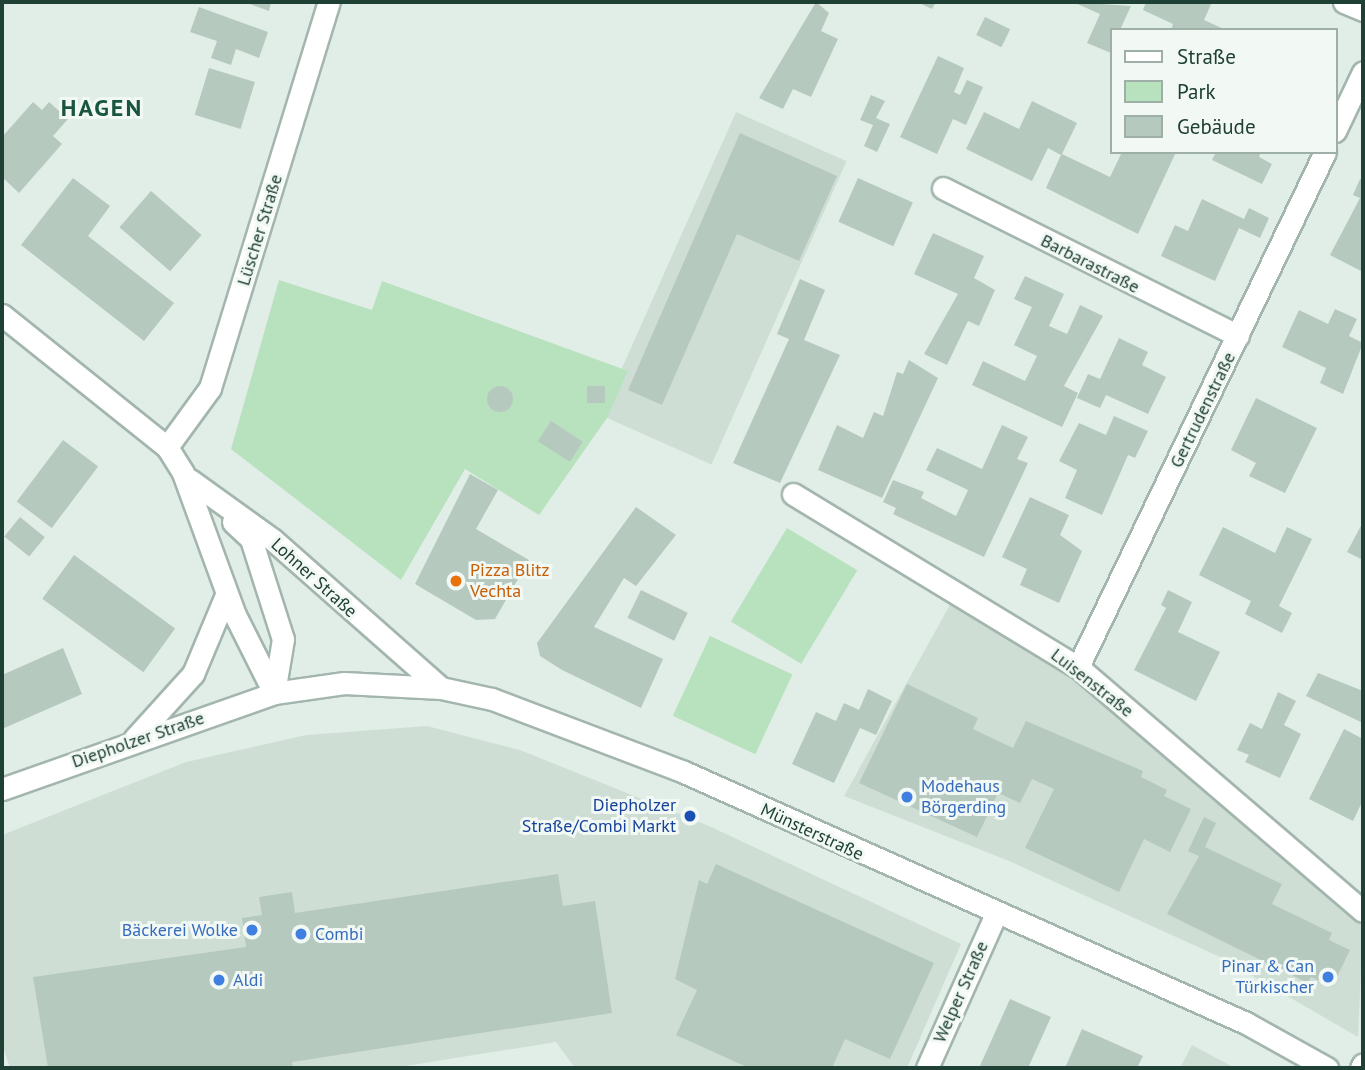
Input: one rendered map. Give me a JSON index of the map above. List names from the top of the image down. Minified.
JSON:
{"streets":{"main road":["Lüscher Straße","Barbarastraße","Gertrudenstraße","Lohner Straße","Luisenstraße","Diepholzer Straße","Münsterstraße","Welper Straße"]},"crossings":[["Lüscher Straße","Lohner Straße"],["Barbarastraße","Gertrudenstraße"],["Gertrudenstraße","Luisenstraße"],["Lohner Straße","Diepholzer Straße"],["Lohner Straße","Münsterstraße"],["Diepholzer Straße","Münsterstraße"],["Münsterstraße","Welper Straße"]],"districts":["HAGEN"],"places":["Pizza Blitz Vechta","Modehaus Börgerding","Diepholzer Straße/Combi Markt","Bäckerei Wolke","Combi","Pinar & Can Türkischer","Aldi"],"legend":["Straße","Park","Gebäude"]}
